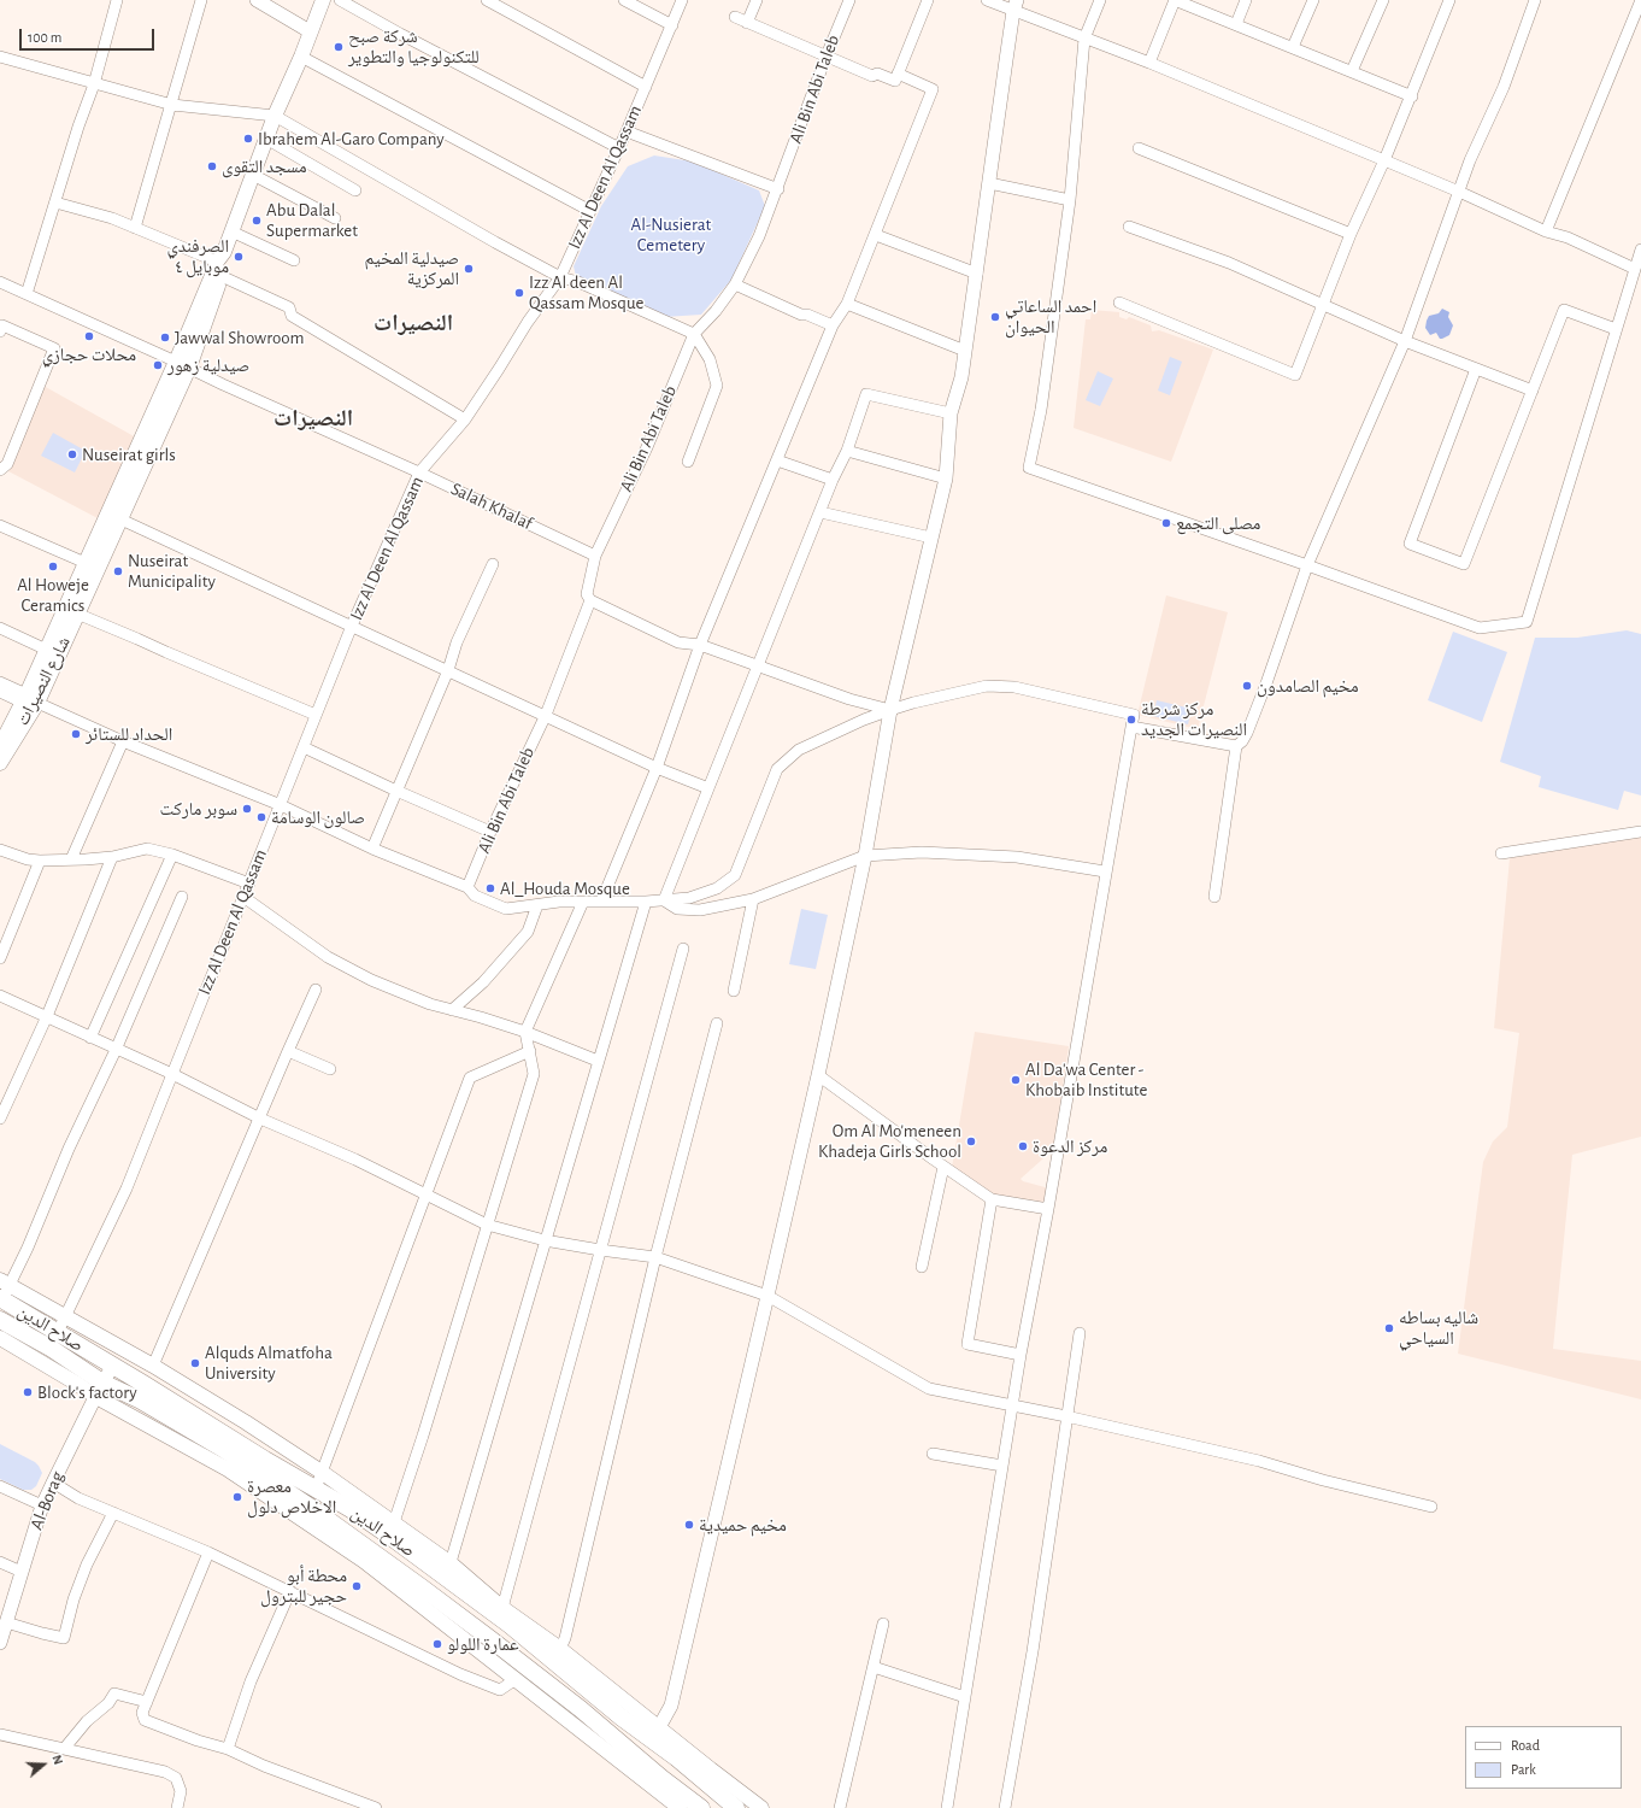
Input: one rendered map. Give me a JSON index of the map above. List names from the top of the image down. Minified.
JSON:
{"streets":{"highway":["صلاح الدين"],"main road":["شارع النصيرات"],"street":["Ali Bin Abi Taleb","Izz Al Deen Al Qassam","Salah Khalaf","Al-Borag"]},"crossings":[["Ali Bin Abi Taleb","Salah Khalaf"],["Izz Al Deen Al Qassam","Salah Khalaf"],["Izz Al Deen Al Qassam","صلاح الدين"],["Salah Khalaf","شارع النصيرات"],["صلاح الدين","Al-Borag"]],"districts":["النصيرات","النصيرات"],"parks":["Al-Nusierat Cemetery"],"places":["شركة صبح للتكنولوجيا والتطوير","Ibrahem Al-Garo Company","مسجد التقوى","Abu Dalal Supermarket","الصرفندي موبايل ٤","صيدلية المخيم المركزية","Izz Al deen Al Qassam Mosque","احمد الساعاتي الحيوان","محلات حجازي","Jawwal Showroom","صيدلية زهور","Nuseirat girls","مصلى التجمع","Al Howeje Ceramics","Nuseirat Municipality","مخيم الصامدون","مركز شرطة النصيرات الجديد","الحداد للستائر","سوبر ماركت","صالون الوسامة","Al_Houda Mosque","Al Da'wa Center - Khobaib Institute","Om Al Mo'meneen Khadeja Girls School","مركز الدعوة","شاليه بساطه السياحي","Alquds Almatfoha University","Block's factory","معصرة الاخلاص دلول","مخيم حميدية","محطة أبو حجير للبترول","عمارة اللولو"],"legend":["Road","Park"],"scale_bar":"100 m","north":"right"}
